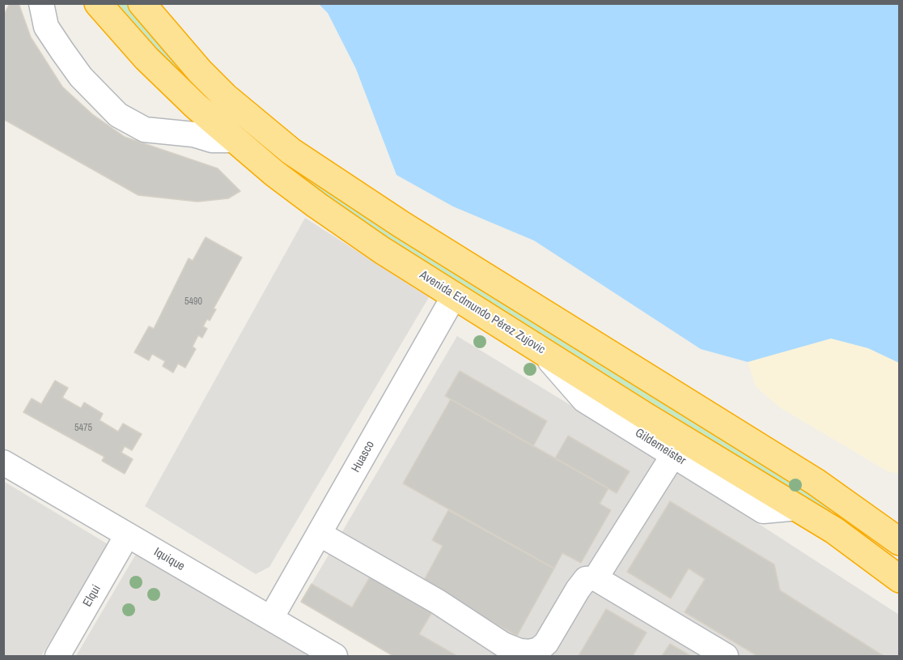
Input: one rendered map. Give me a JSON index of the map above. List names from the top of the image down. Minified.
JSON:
{"streets":{"highway":["Avenida Edmundo Pérez Zujovic"],"street":["Gildemeister","Huasco","Iquique","Elqui"]},"crossings":[["Avenida Edmundo Pérez Zujovic","Gildemeister"],["Avenida Edmundo Pérez Zujovic","Huasco"],["Huasco","Iquique"],["Iquique","Elqui"]],"house_numbers":["5490","5475"]}
